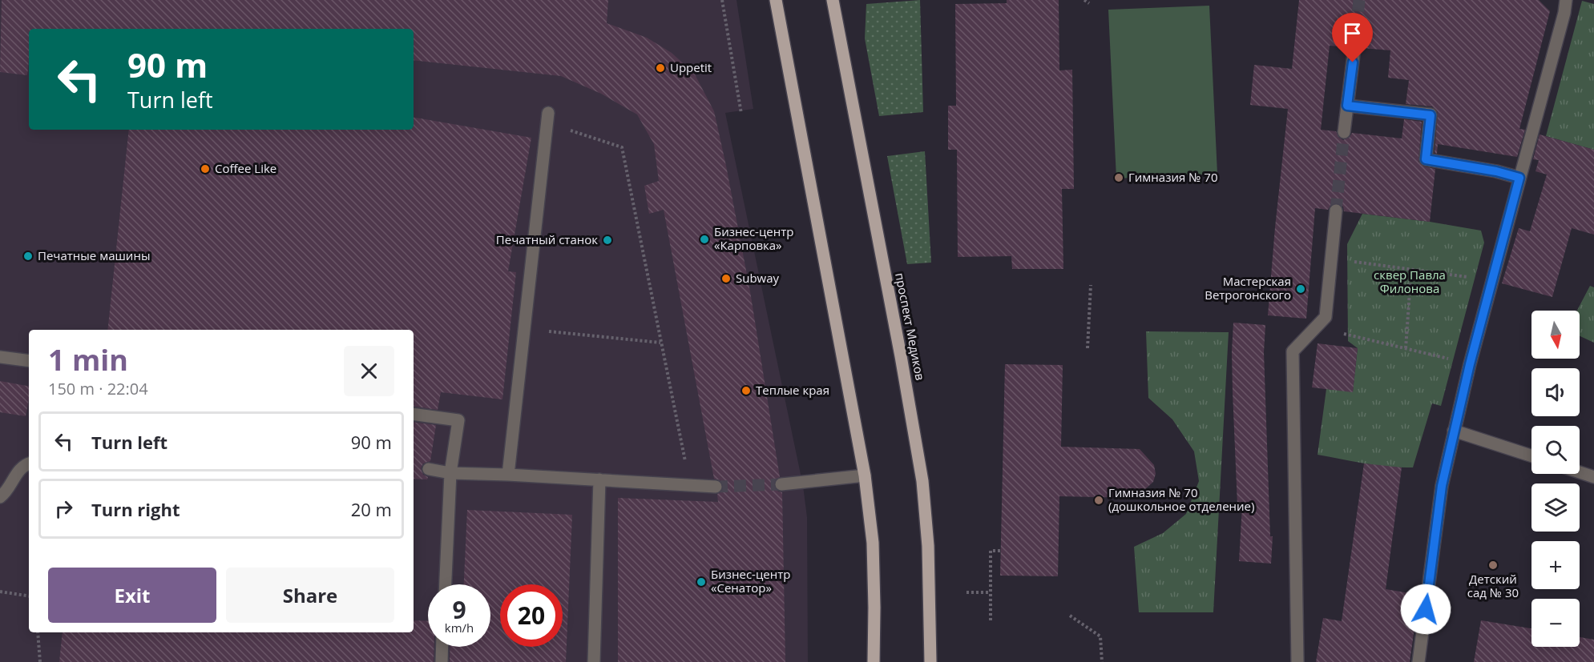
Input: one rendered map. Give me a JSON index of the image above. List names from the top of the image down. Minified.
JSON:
{"streets":{"main road":["проспект Медиков"]},"parks":["сквер Павла Филонова"],"places":["Uppetit","Coffee Like","Гимназия № 70","Бизнес-центр «Карповка»","Печатный станок","Печатные машины","Subway","Мастерская Ветрогонского","Теплые края","Гимназия № 70 (дошкольное отделение)","Детский сад № 30","Бизнес-центр «Сенатор»"],"north":"bottom","page":{"turn":["90 m","Turn left"],"map_buttons":["+","−"],"heading":["1 min","150 m · 22:04"],"list":[{"name":"Turn left","value":"90 m"},{"name":"Turn right","value":"20 m"}],"buttons":["Exit","Share"],"speed":"9 km/h","limit":"20"}}
